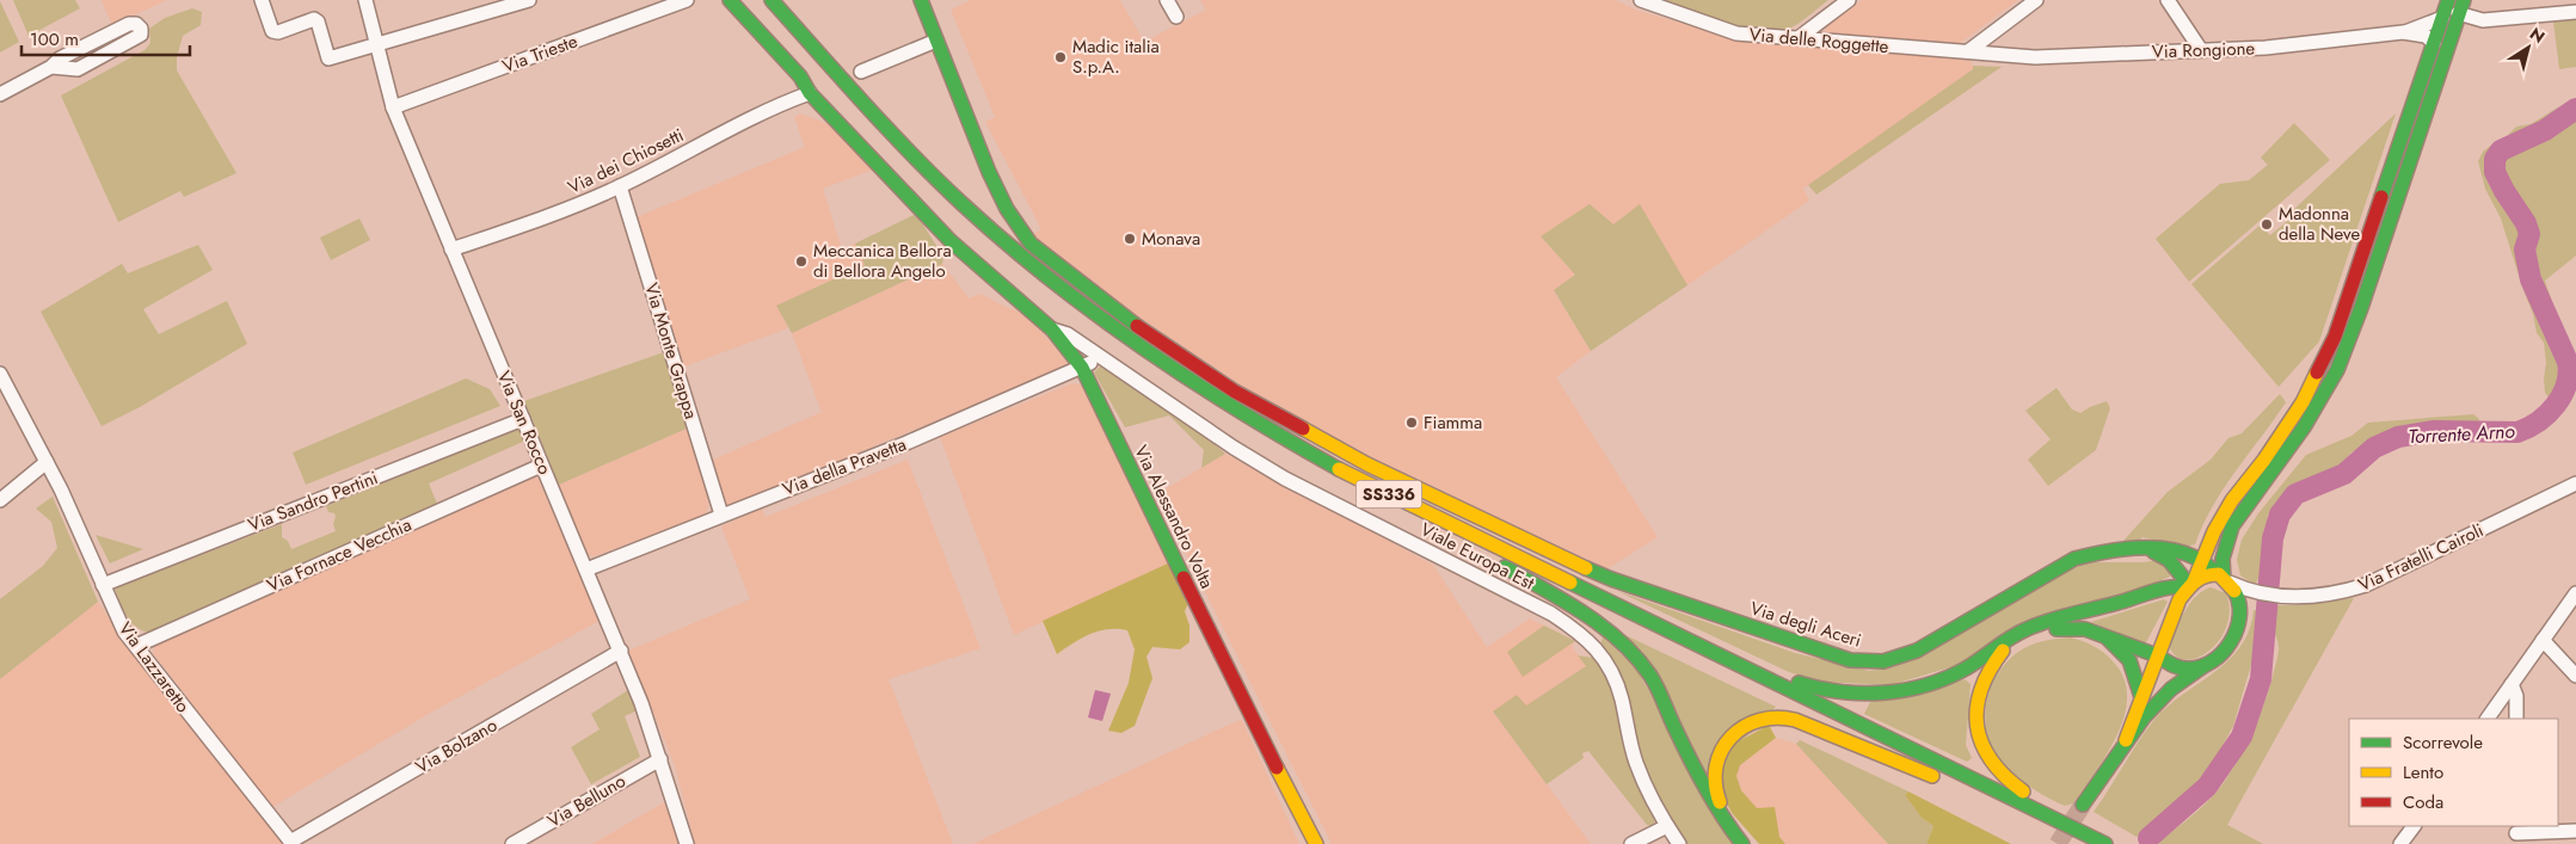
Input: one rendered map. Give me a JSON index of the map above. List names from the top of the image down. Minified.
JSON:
{"streets":{"main road":["SS336","Via Alessandro Volta","Viale Europa Est","Via degli Aceri"],"street":["Via delle Roggette","Via Rongione","Via Trieste","Via dei Chiosetti","Via Monte Grappa","Via San Rocco","Via della Pravetta","Via Sandro Pertini","Via Fornace Vecchia","Via Fratelli Cairoli","Via Lazzaretto","Via Bolzano","Via Belluno"]},"crossings":[["Via delle Roggette","Via Rongione"],["Via Trieste","Via San Rocco"],["Via dei Chiosetti","Via Monte Grappa"],["Via dei Chiosetti","Via San Rocco"],["Via dei Chiosetti","Via Alessandro Volta"],["Via Monte Grappa","Via della Pravetta"],["Via San Rocco","Via della Pravetta"],["Via San Rocco","Via Sandro Pertini"],["Via San Rocco","Via Fornace Vecchia"],["Via San Rocco","Via Bolzano"],["Via San Rocco","Via Belluno"],["Via della Pravetta","Via Alessandro Volta"],["Via della Pravetta","Viale Europa Est"],["Via Sandro Pertini","Via Lazzaretto"],["Via Alessandro Volta","Viale Europa Est"],["Via Fornace Vecchia","Via Lazzaretto"],["Viale Europa Est","Via degli Aceri"],["Via Lazzaretto","Via Bolzano"]],"water":["Torrente Arno"],"places":["Madic italia S.p.A.","Madonna della Neve","Monava","Meccanica Bellora di Bellora Angelo","Fiamma"],"legend":["Scorrevole","Lento","Coda"],"scale_bar":"100 m","north":"top right"}
